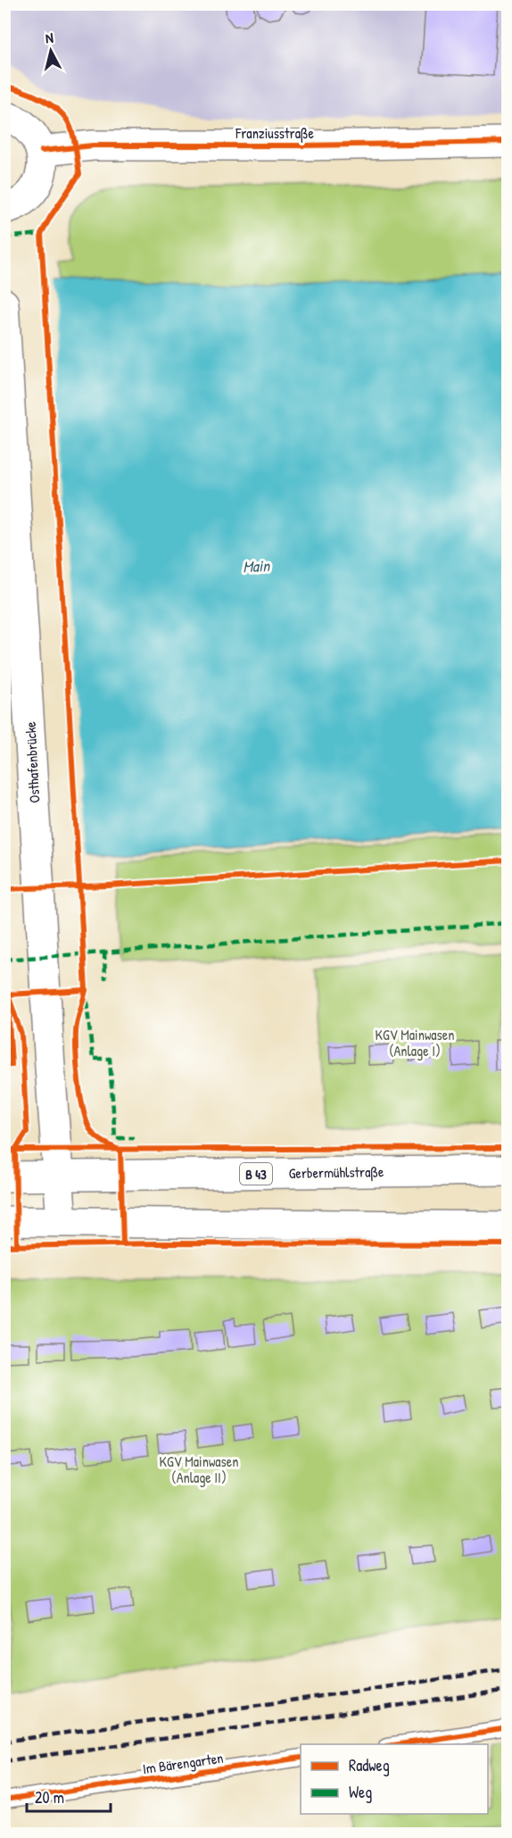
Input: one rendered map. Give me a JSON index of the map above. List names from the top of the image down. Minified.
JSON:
{"streets":{"street":["Franziusstraße","Osthafenbrücke","Gerbermühlstraße","B 43"],"lane":["Im Bärengarten"]},"crossings":[["Osthafenbrücke","Gerbermühlstraße"]],"water":["Main"],"parks":["KGV Mainwasen (Anlage I)","KGV Mainwasen (Anlage II)"],"legend":["Radweg","Weg"],"scale_bar":"20 m","north":"top"}
